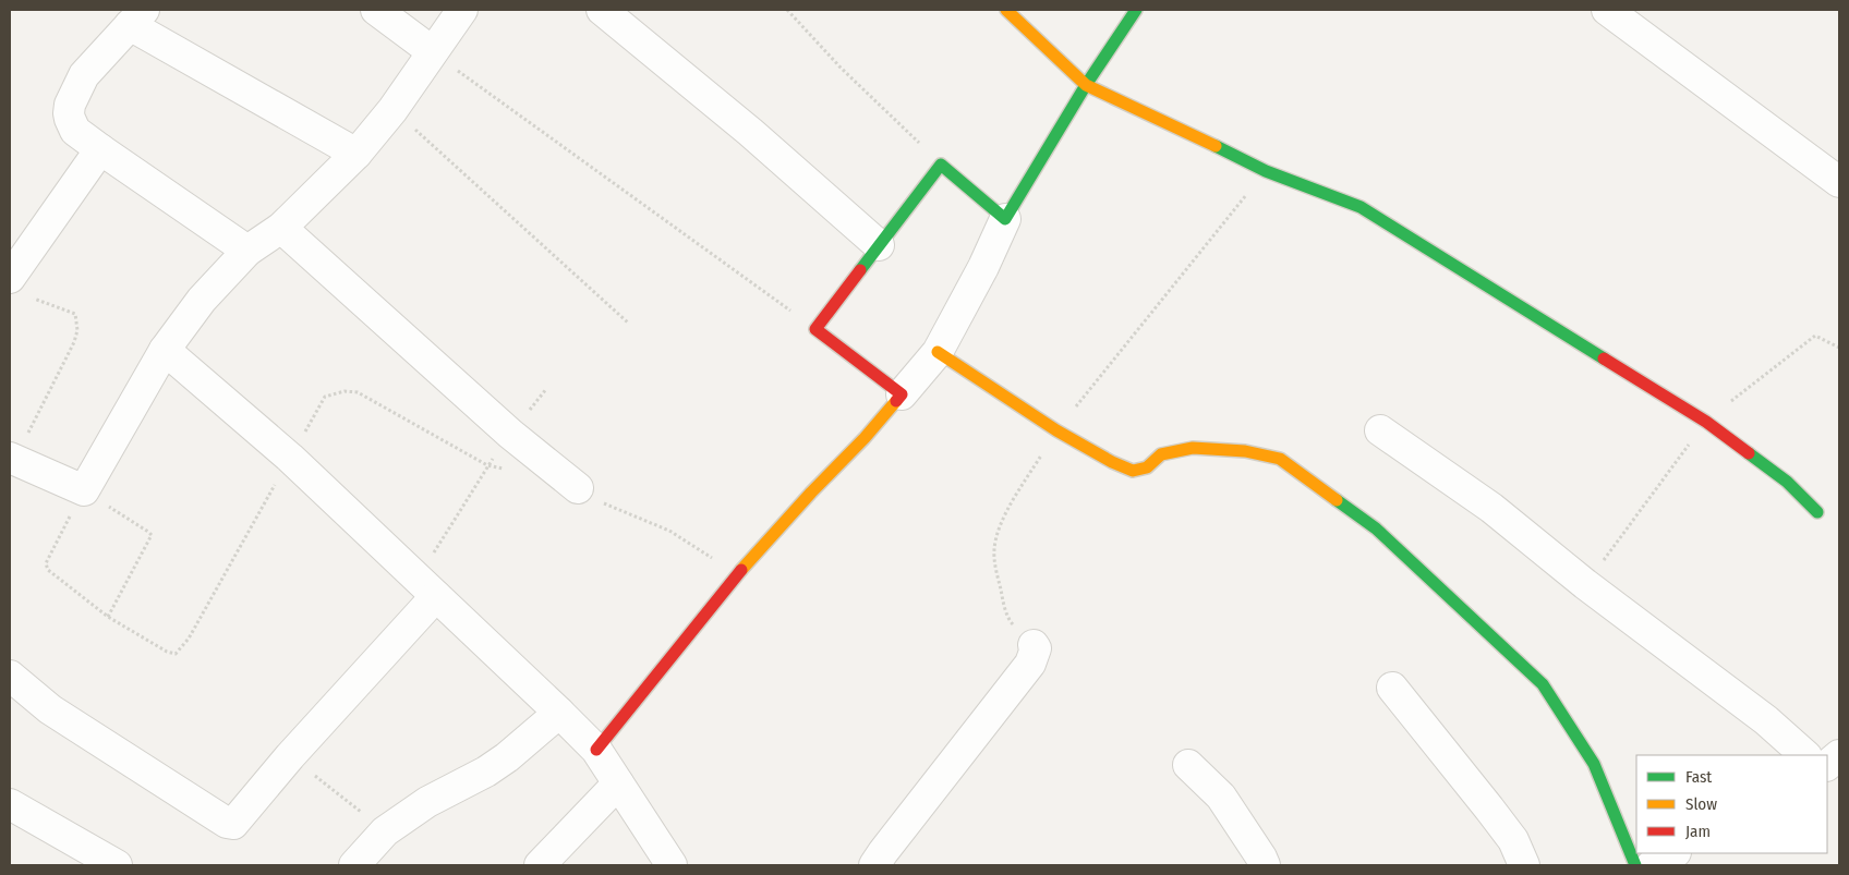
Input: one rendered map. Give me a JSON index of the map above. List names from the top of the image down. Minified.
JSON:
{"legend":["Fast","Slow","Jam"]}
